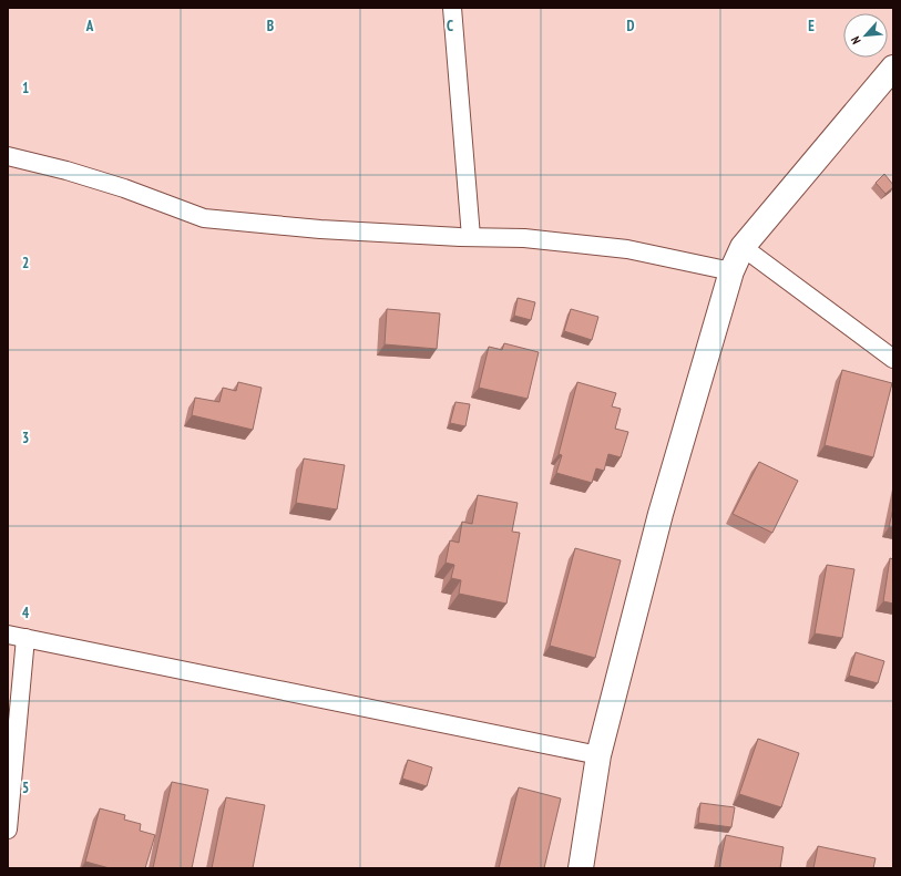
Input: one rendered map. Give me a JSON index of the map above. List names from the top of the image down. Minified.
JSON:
{"north":"bottom left","grid":{"columns":["A","B","C","D","E"],"rows":["1","2","3","4","5"]}}
